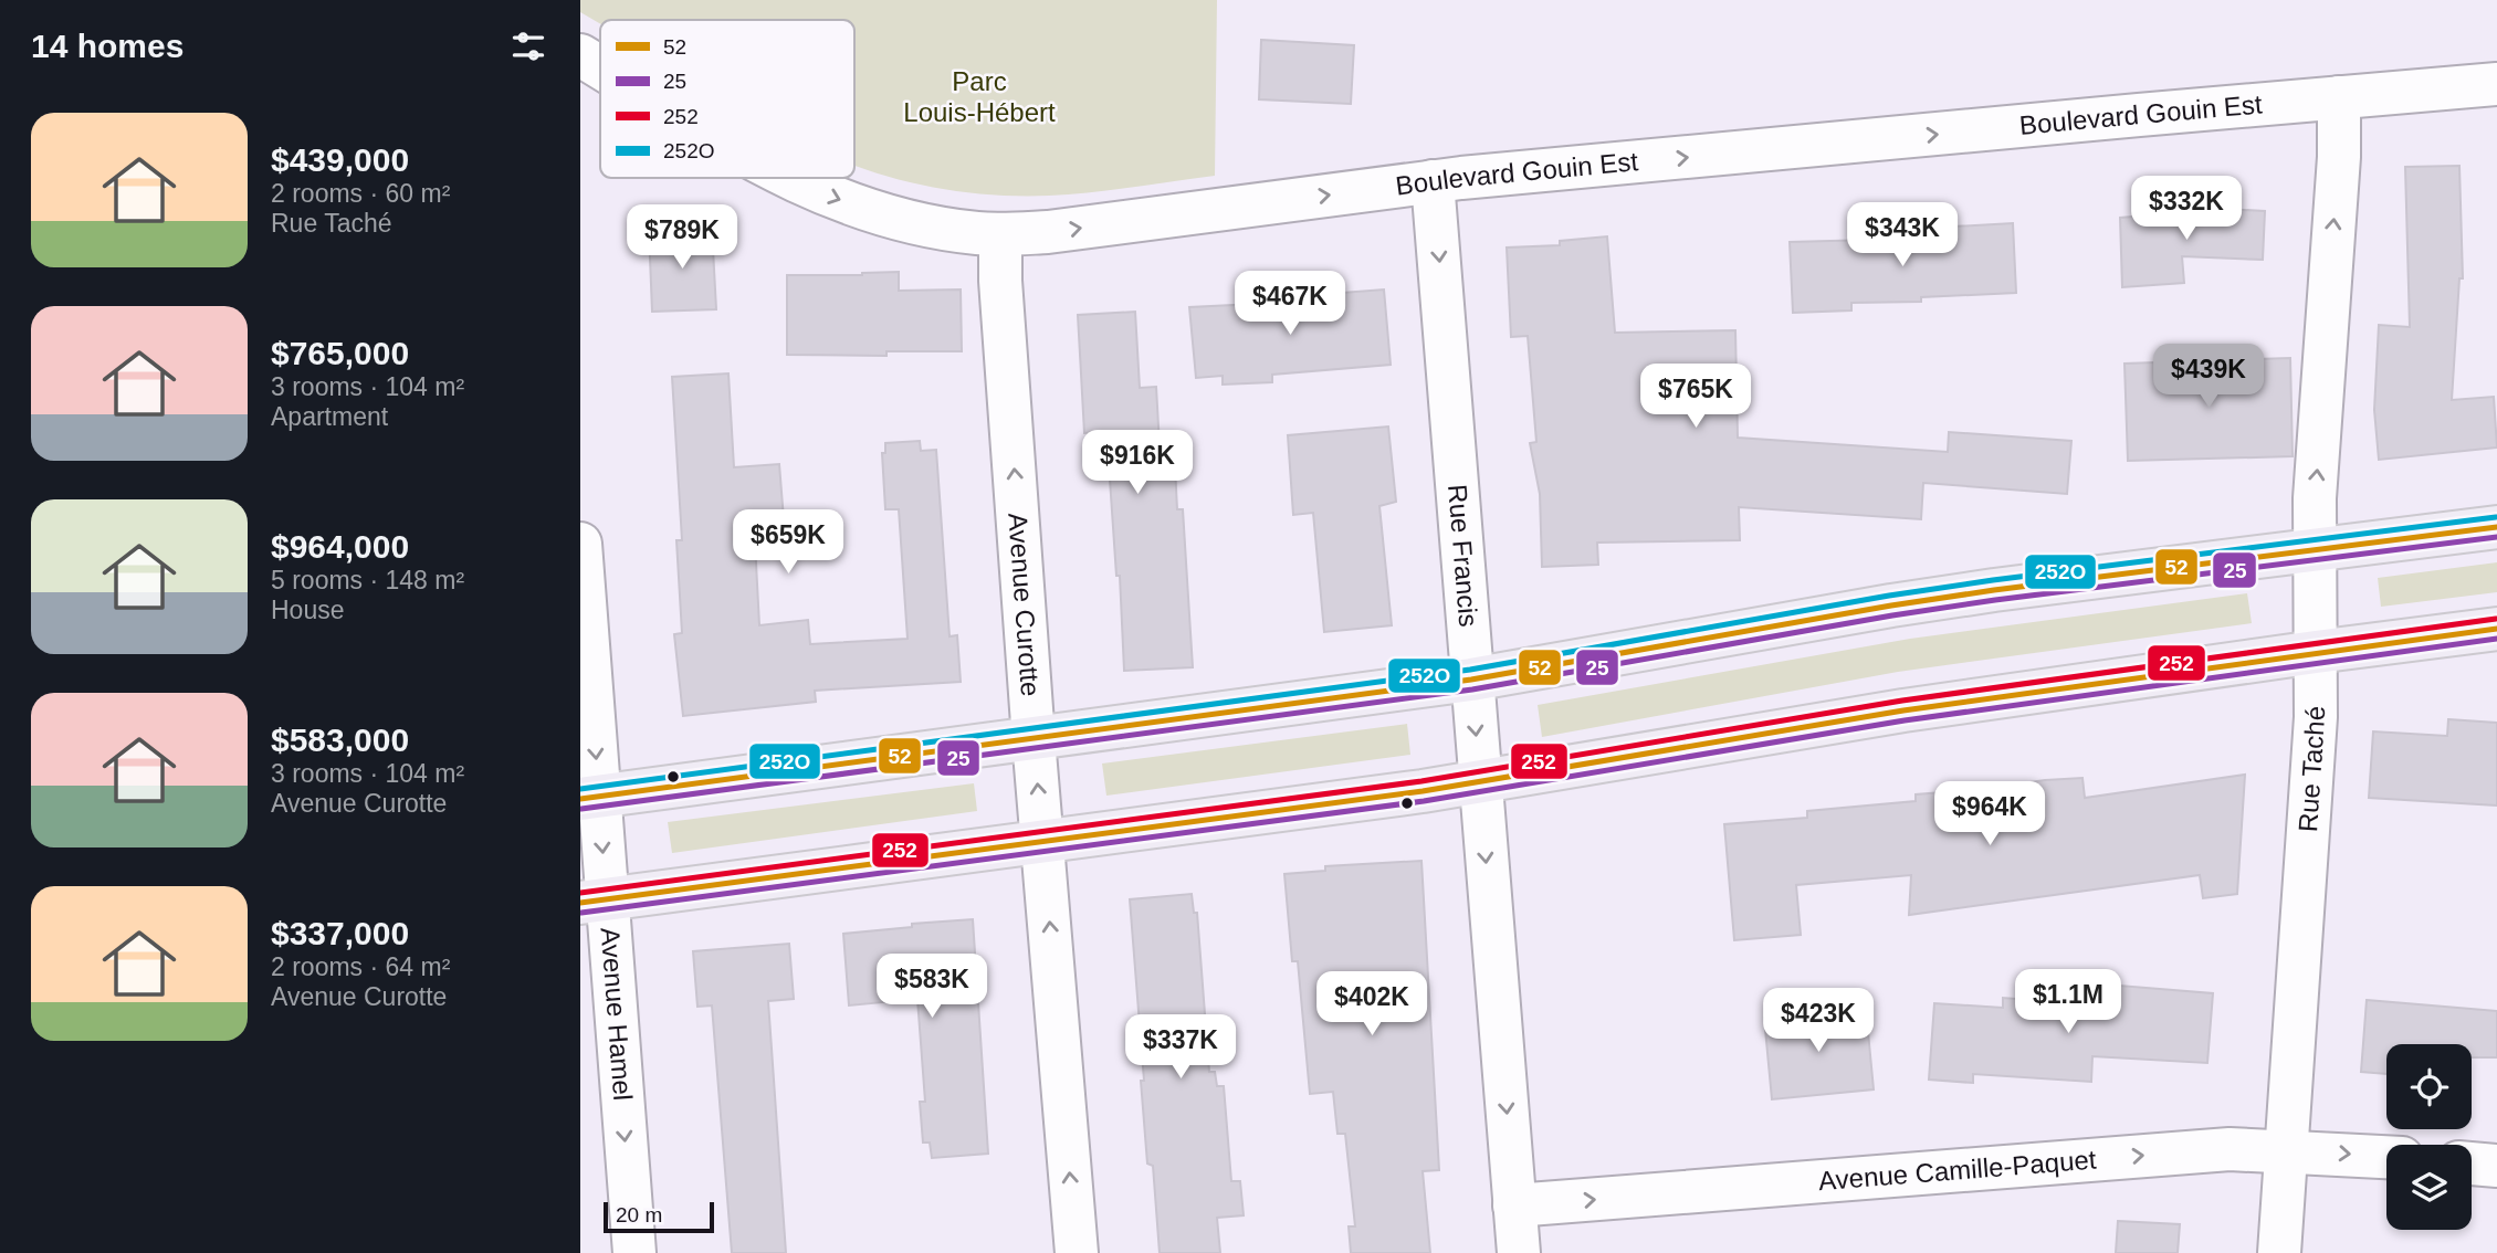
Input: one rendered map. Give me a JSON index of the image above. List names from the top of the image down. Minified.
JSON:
{"streets":{"street":["Boulevard Gouin Est","Rue Francis","Avenue Curotte","Rue Taché","Avenue Hamel","Avenue Camille-Paquet"]},"crossings":[["Boulevard Gouin Est","Rue Francis"],["Boulevard Gouin Est","Avenue Curotte"],["Boulevard Gouin Est","Rue Taché"],["Rue Francis","Avenue Camille-Paquet"],["Rue Taché","Avenue Camille-Paquet"]],"one_way":["Boulevard Gouin Est","Rue Francis","Avenue Curotte","Rue Taché","Avenue Hamel","Avenue Camille-Paquet"],"parks":["Parc Louis-Hébert"],"lines":["transit line 252O","transit line 52","transit line 25","transit line 252"],"legend":["52","25","252","252O"],"scale_bar":"20 m","page":{"heading":"14 homes","list":[{"name":"$439,000","note":"2 rooms · 60 m² · Rue Taché"},{"name":"$765,000","note":"3 rooms · 104 m² · Apartment"},{"name":"$964,000","note":"5 rooms · 148 m² · House"},{"name":"$583,000","note":"3 rooms · 104 m² · Avenue Curotte"},{"name":"$337,000","note":"2 rooms · 64 m² · Avenue Curotte"}],"price":["$332K","$343K","$789K","$467K","$439K","$765K","$916K","$659K","$964K","$583K","$1.1M","$402K","$423K","$337K"],"scale":"20 m"}}
